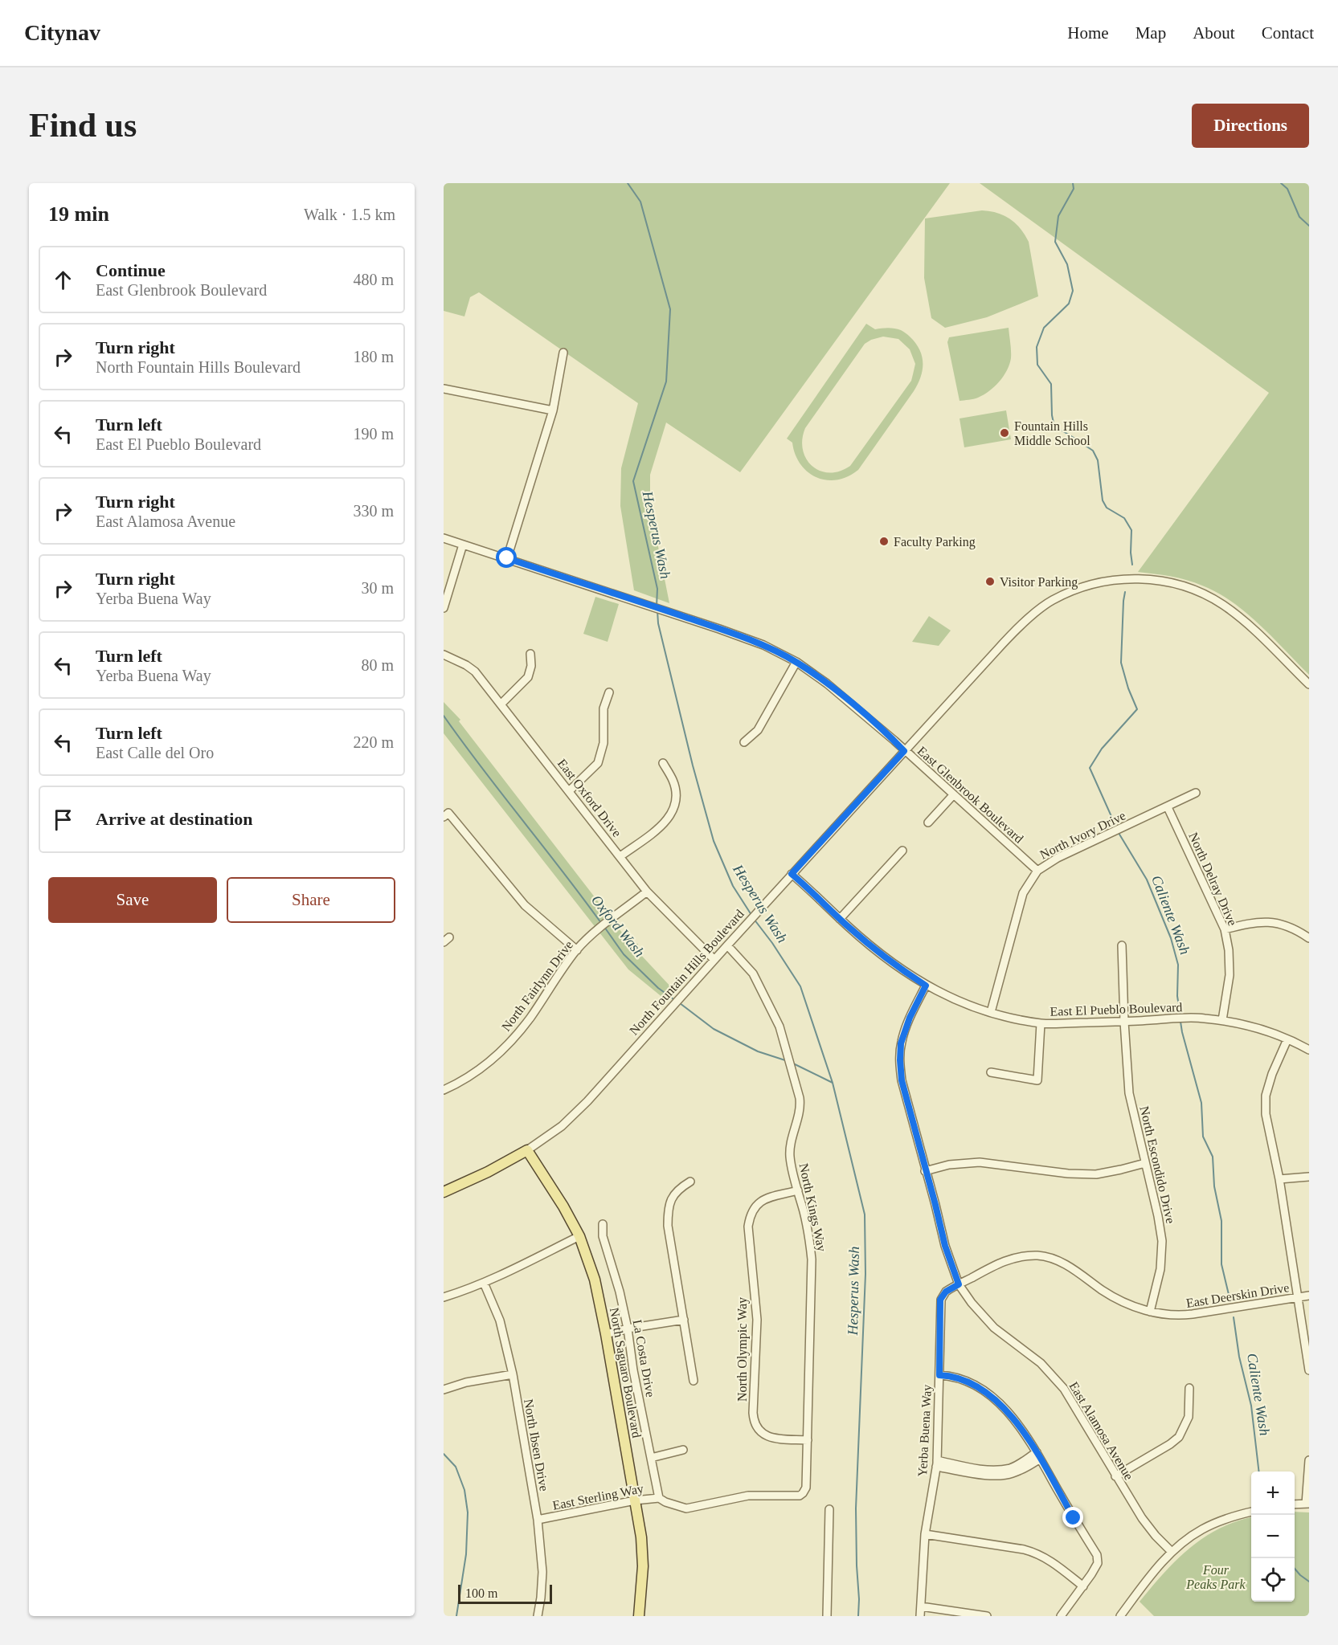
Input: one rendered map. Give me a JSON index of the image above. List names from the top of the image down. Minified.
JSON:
{"streets":{"main road":["North Fountain Hills Boulevard","North Saguaro Boulevard"],"street":["East Glenbrook Boulevard","East Oxford Drive","North Ivory Drive","North Delray Drive","North Fairlynn Drive","East El Pueblo Boulevard","North Escondido Drive","North Kings Way","East Deerskin Drive","North Olympic Way","La Costa Drive","Yerba Buena Way","East Alamosa Avenue","North Ibsen Drive","East Sterling Way"]},"crossings":[["East Glenbrook Boulevard","North Ivory Drive"],["East Glenbrook Boulevard","North Fountain Hills Boulevard"],["East Oxford Drive","North Fountain Hills Boulevard"],["East Oxford Drive","North Fairlynn Drive"],["North Ivory Drive","North Delray Drive"],["North Ivory Drive","East El Pueblo Boulevard"],["North Delray Drive","East El Pueblo Boulevard"],["North Fountain Hills Boulevard","East El Pueblo Boulevard"],["North Fountain Hills Boulevard","North Kings Way"],["North Fountain Hills Boulevard","North Saguaro Boulevard"],["East El Pueblo Boulevard","North Escondido Drive"],["East El Pueblo Boulevard","East Alamosa Avenue"],["North Escondido Drive","East Deerskin Drive"],["North Kings Way","North Olympic Way"],["North Kings Way","East Sterling Way"],["East Deerskin Drive","Yerba Buena Way"],["East Deerskin Drive","East Alamosa Avenue"],["La Costa Drive","East Sterling Way"],["North Saguaro Boulevard","East Sterling Way"],["Yerba Buena Way","East Alamosa Avenue"],["North Ibsen Drive","East Sterling Way"]],"water":["Hesperus Wash","Caliente Wash","Oxford Wash"],"parks":["Four Peaks Park"],"places":["Fountain Hills Middle School","Faculty Parking","Visitor Parking"],"scale_bar":"100 m","page":{"header":"Citynav","nav":["Home","Map","About","Contact"],"buttons":["Directions",["Save","Share"]],"title":"Find us","heading":["19 min","Walk · 1.5 km"],"list":[["Continue","East Glenbrook Boulevard","480 m"],["Turn right","North Fountain Hills Boulevard","180 m"],["Turn left","East El Pueblo Boulevard","190 m"],["Turn right","East Alamosa Avenue","330 m"],["Turn right","Yerba Buena Way","30 m"],["Turn left","Yerba Buena Way","80 m"],["Turn left","East Calle del Oro","220 m"],"Arrive at destination"],"map_buttons":["+","−"],"scale":"100 m"}}
